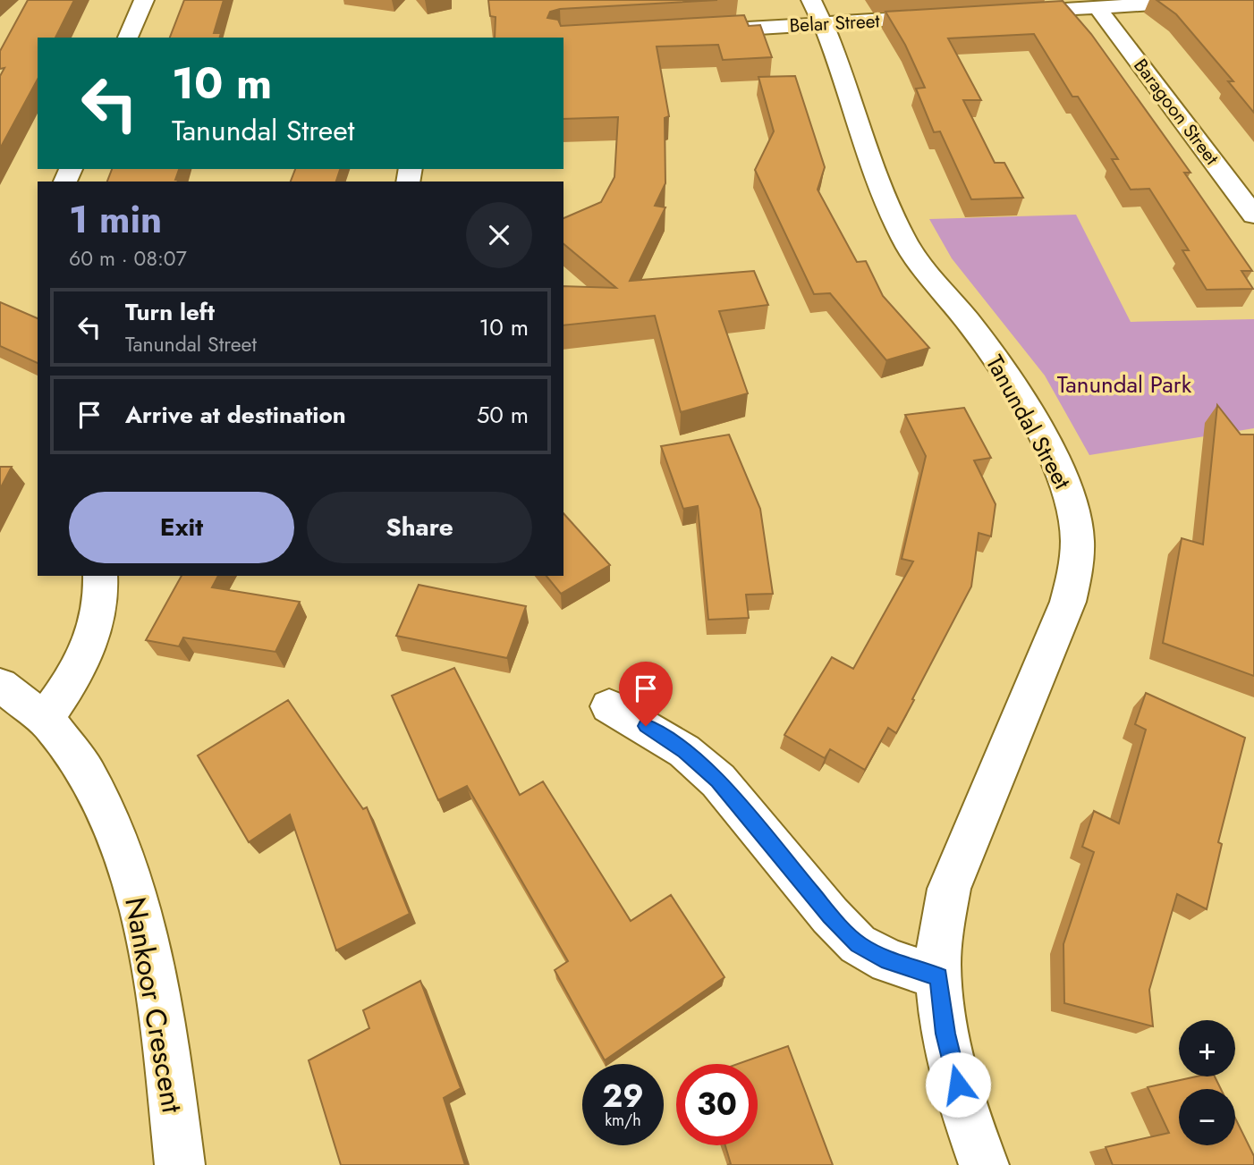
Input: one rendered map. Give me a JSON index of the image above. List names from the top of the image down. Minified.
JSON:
{"streets":{"street":["Belar Street","Baragoon Street","Tanundal Street","Nankoor Crescent"]},"crossings":[["Belar Street","Tanundal Street"]],"parks":["Tanundal Park"],"page":{"turn":["10 m","Tanundal Street"],"heading":["1 min","60 m · 08:07"],"list":[{"name":"Turn left","note":"Tanundal Street","value":"10 m"},{"name":"Arrive at destination","value":"50 m"}],"buttons":["Exit","Share"],"map_buttons":["+","−"],"speed":"29 km/h","limit":"30"}}
